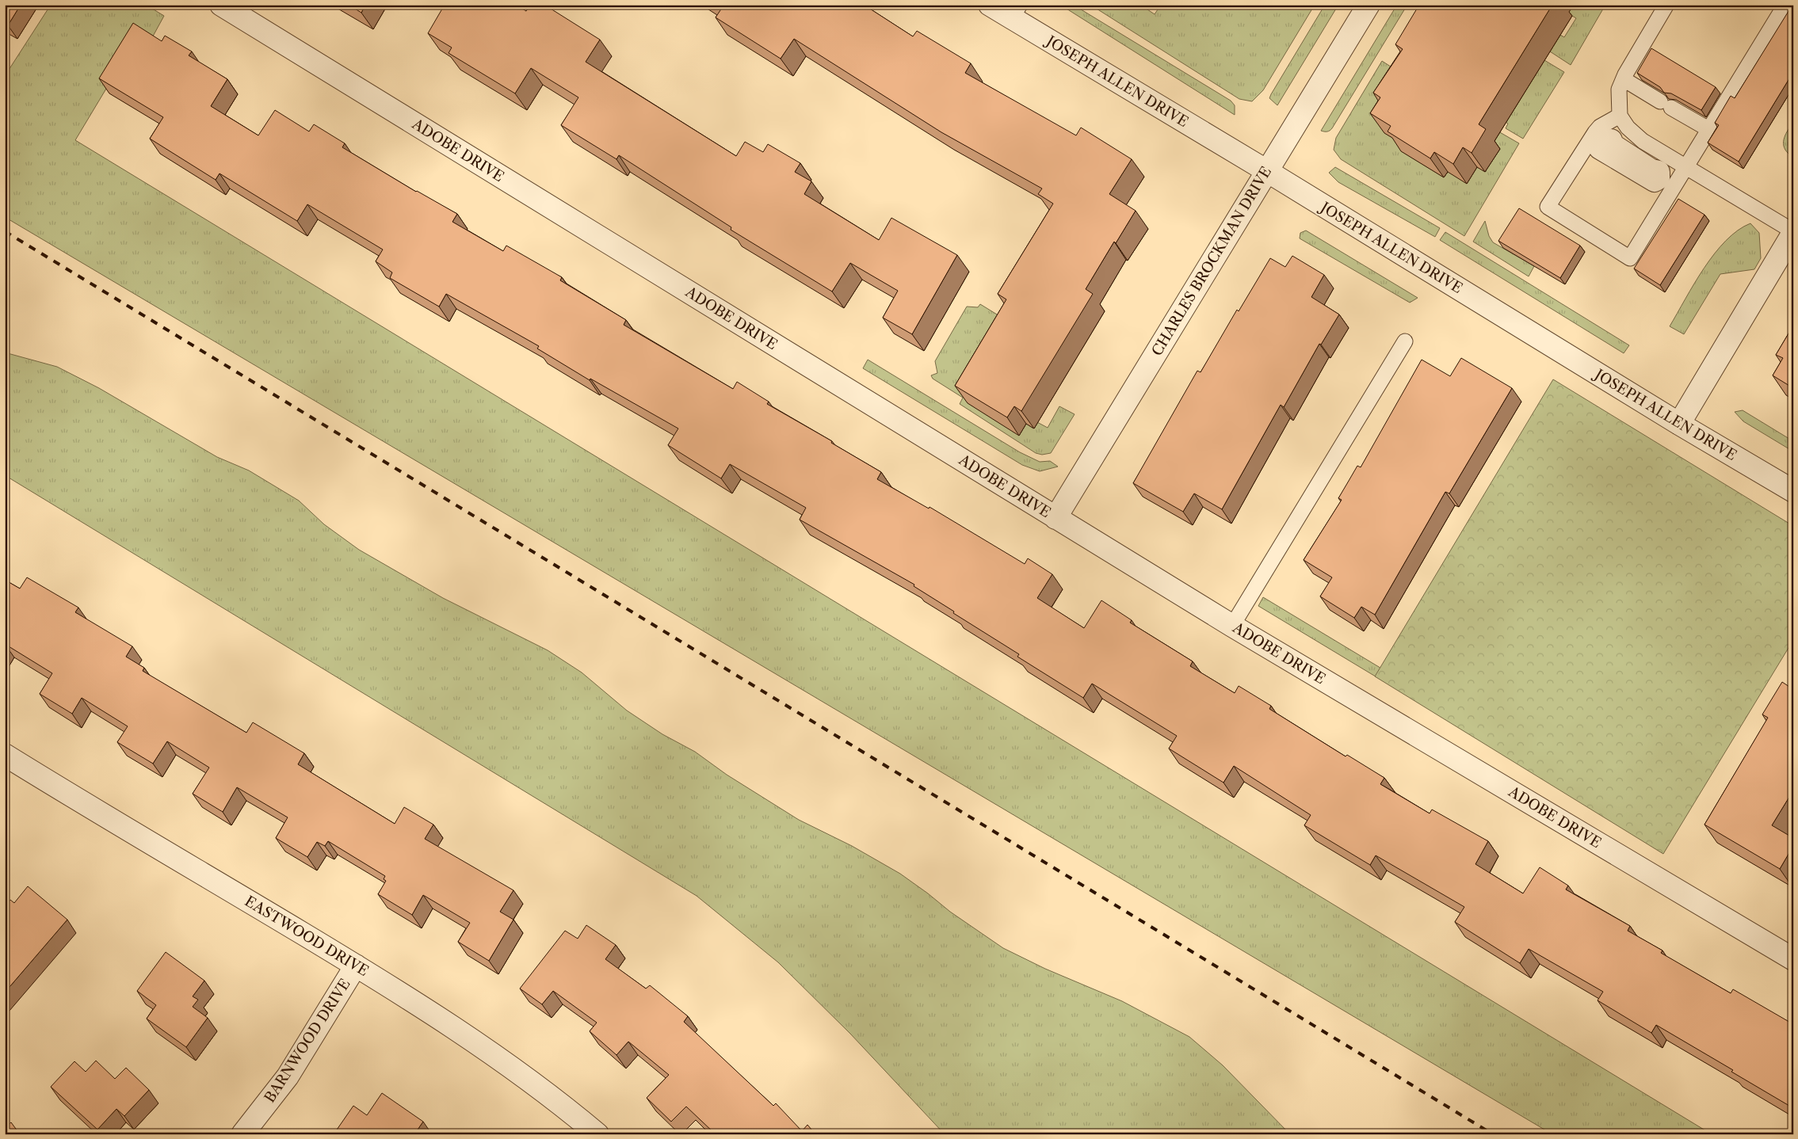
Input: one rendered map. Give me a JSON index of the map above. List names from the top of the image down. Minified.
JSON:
{"streets":{"street":["JOSEPH ALLEN DRIVE","ADOBE DRIVE","CHARLES BROCKMAN DRIVE","EASTWOOD DRIVE","BARNWOOD DRIVE"]},"crossings":[["JOSEPH ALLEN DRIVE","CHARLES BROCKMAN DRIVE"],["ADOBE DRIVE","CHARLES BROCKMAN DRIVE"],["EASTWOOD DRIVE","BARNWOOD DRIVE"]]}
